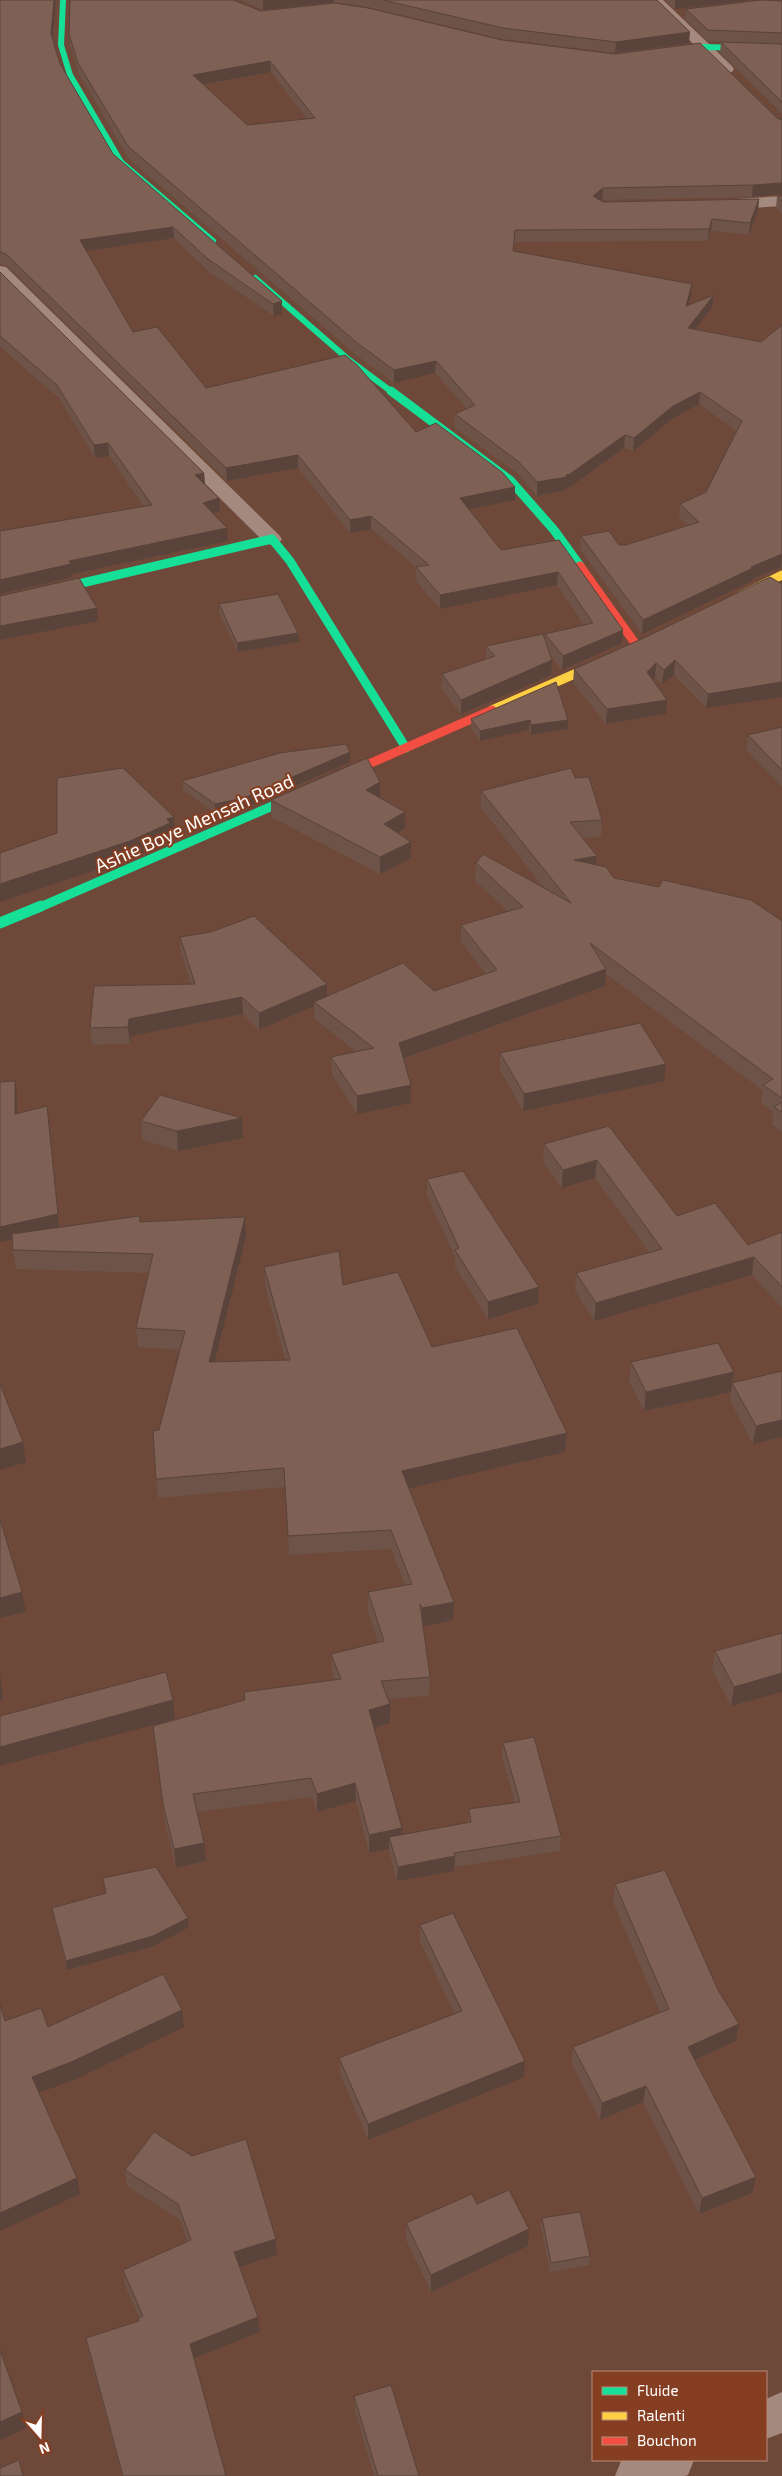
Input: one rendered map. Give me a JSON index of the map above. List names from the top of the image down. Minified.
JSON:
{"streets":{"street":["Ashie Boye Mensah Road"]},"legend":["Fluide","Ralenti","Bouchon"],"north":"bottom"}
